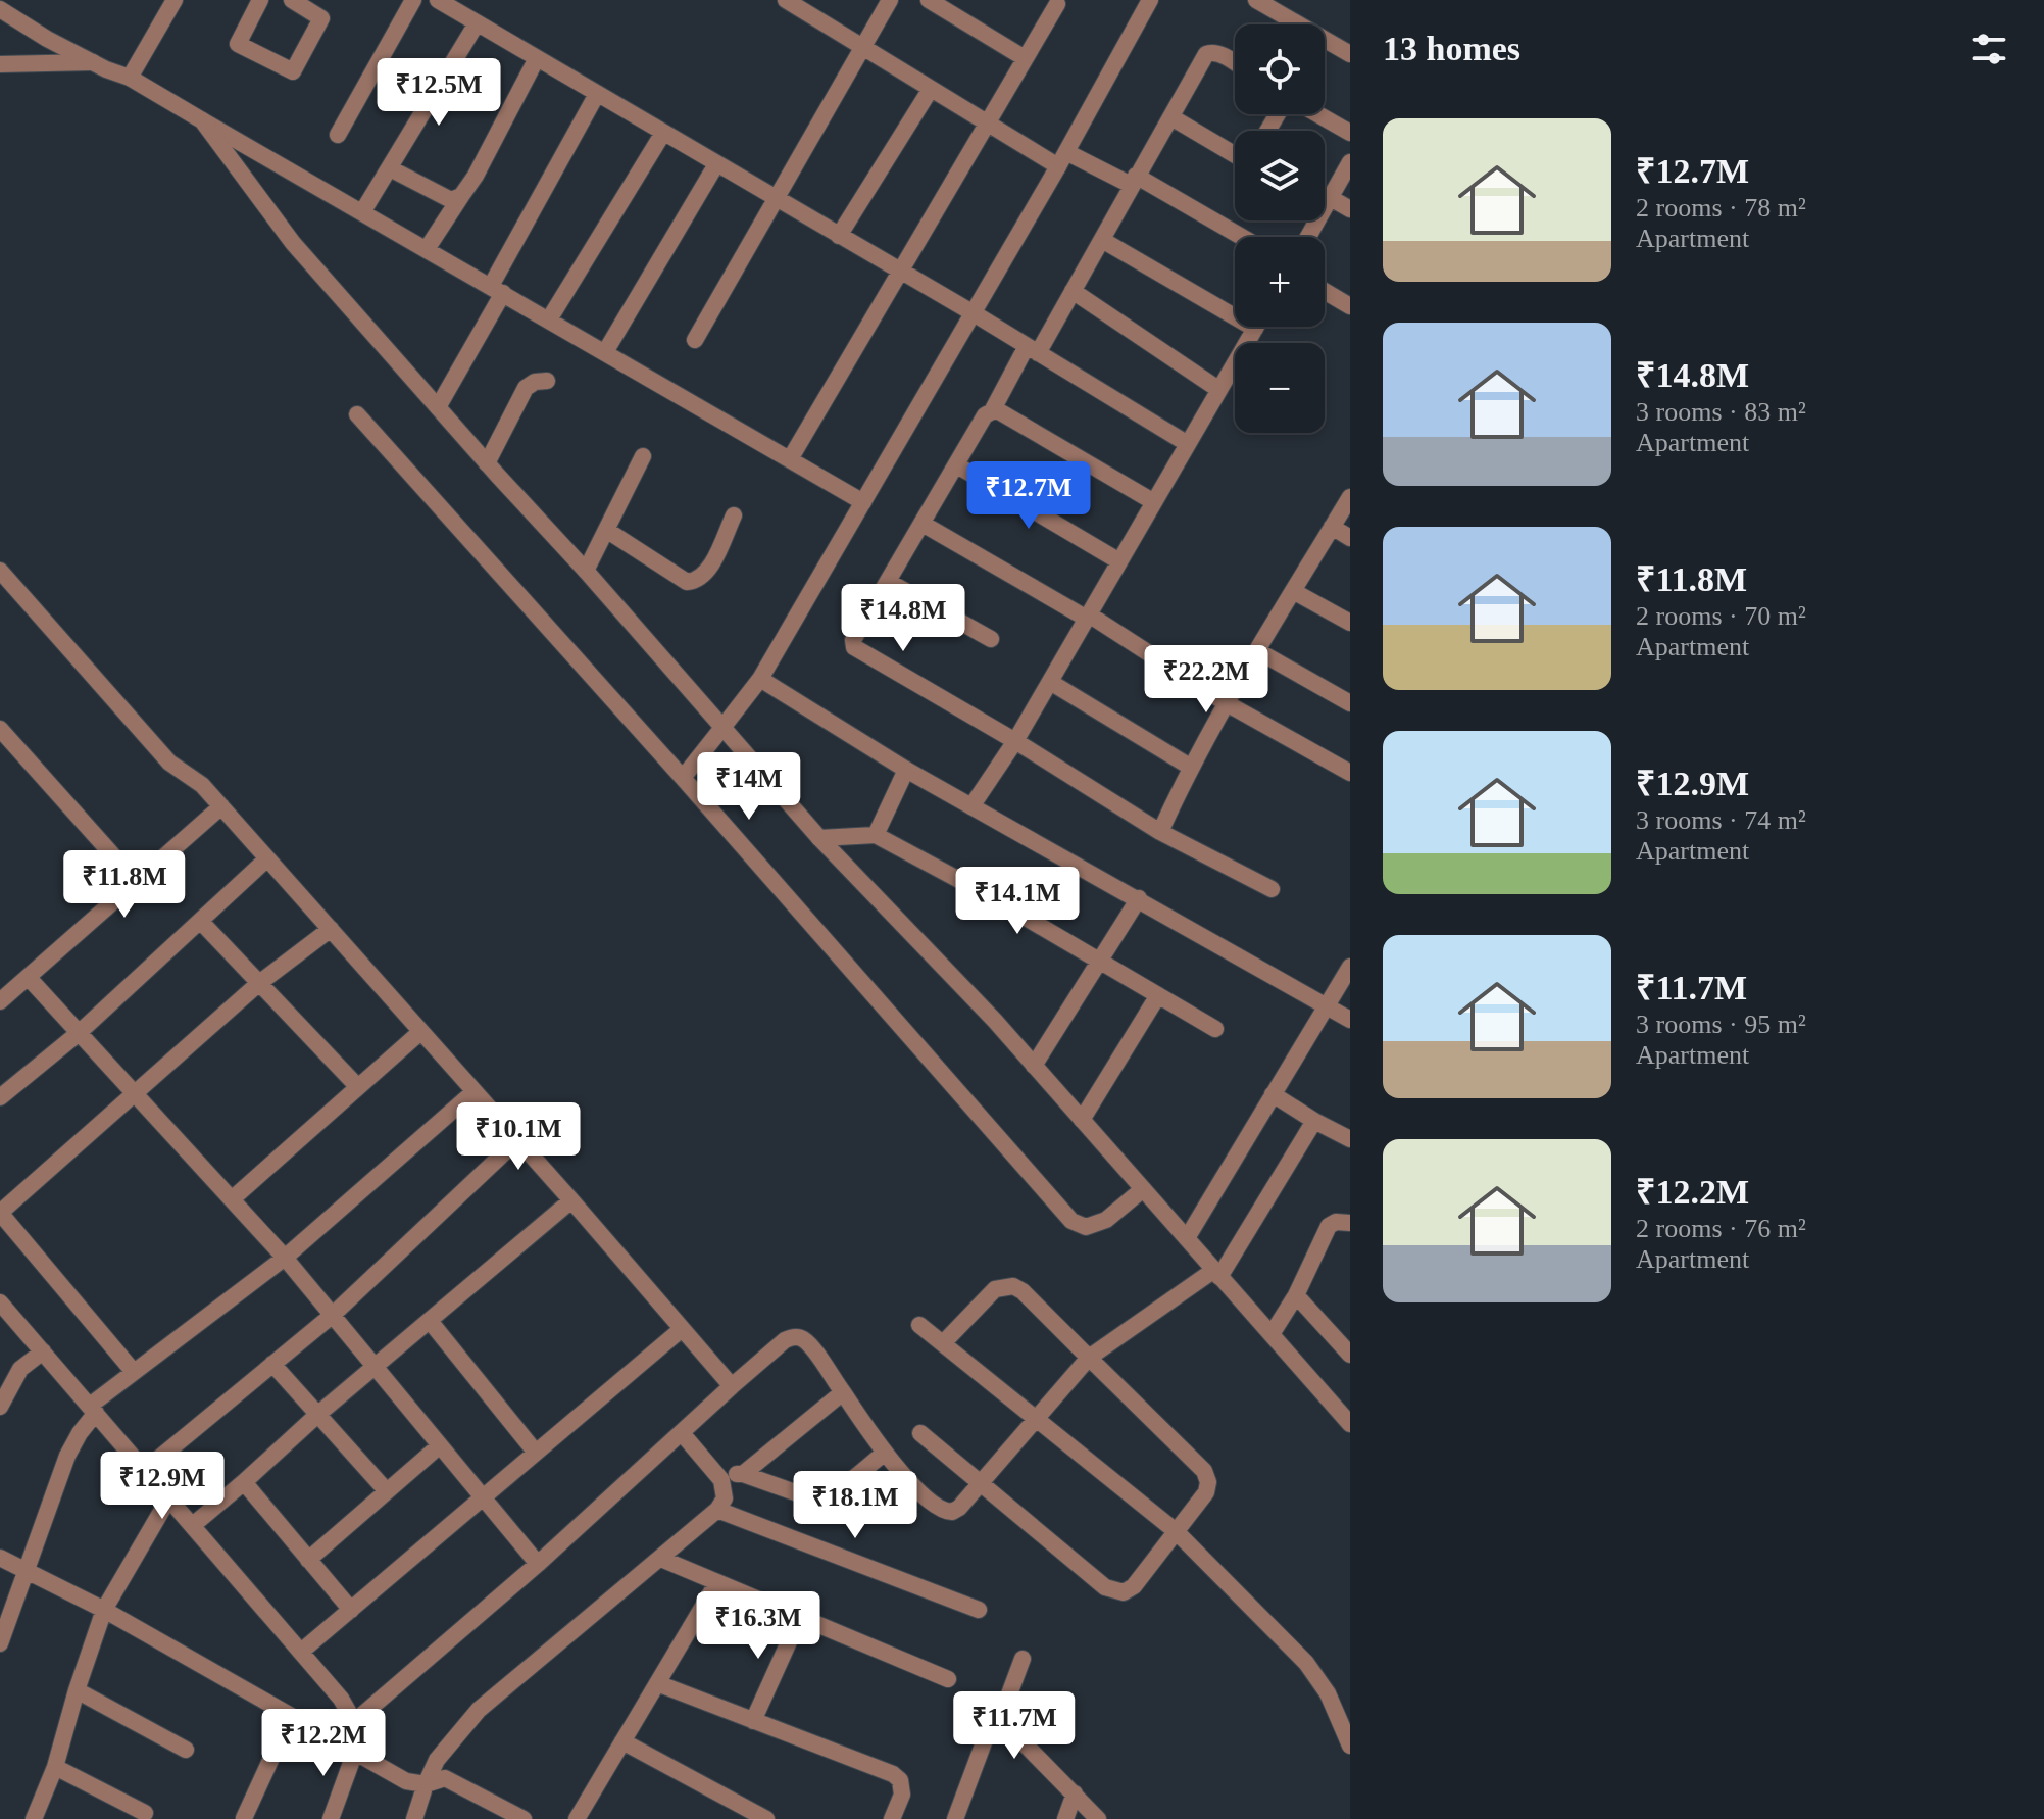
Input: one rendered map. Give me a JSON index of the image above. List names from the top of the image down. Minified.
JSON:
{"page":{"heading":"13 homes","map_buttons":["+","−"],"price":["₹12.5M","₹12.7M","₹14.8M","₹22.2M","₹14M","₹11.8M","₹14.1M","₹10.1M","₹12.9M","₹18.1M","₹16.3M","₹11.7M","₹12.2M"],"list":[{"name":"₹12.7M","note":"2 rooms · 78 m² · Apartment"},{"name":"₹14.8M","note":"3 rooms · 83 m² · Apartment"},{"name":"₹11.8M","note":"2 rooms · 70 m² · Apartment"},{"name":"₹12.9M","note":"3 rooms · 74 m² · Apartment"},{"name":"₹11.7M","note":"3 rooms · 95 m² · Apartment"},{"name":"₹12.2M","note":"2 rooms · 76 m² · Apartment"}]}}
